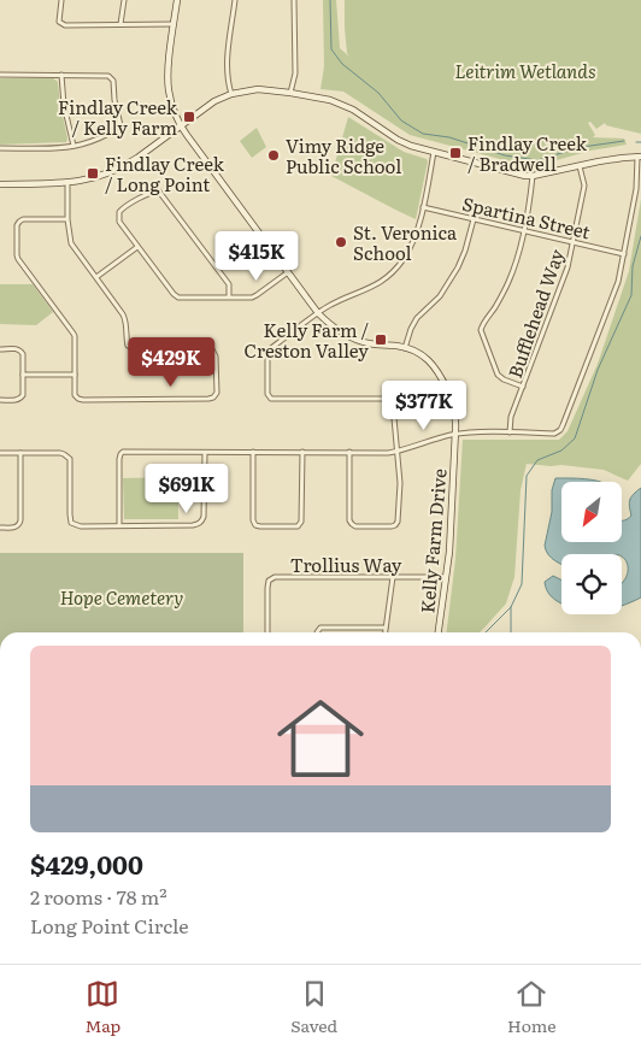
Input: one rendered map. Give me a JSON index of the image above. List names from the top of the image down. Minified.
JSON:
{"streets":{"street":["Spartina Street","Bufflehead Way","Kelly Farm Drive","Trollius Way"]},"crossings":[["Spartina Street","Bufflehead Way"],["Kelly Farm Drive","Trollius Way"]],"parks":["Leitrim Wetlands","Hope Cemetery"],"places":{"transit":["Findlay Creek / Kelly Farm","Findlay Creek / Bradwell","Findlay Creek / Long Point","Kelly Farm / Creston Valley"],"other":["Vimy Ridge Public School","St. Veronica School"]},"north":"bottom left","page":{"price":["$415K","$429K","$377K","$691K"],"list":[{"name":"$429,000","note":"2 rooms · 78 m² · Long Point Circle"}],"tabs":["Map","Saved","Home"]}}
